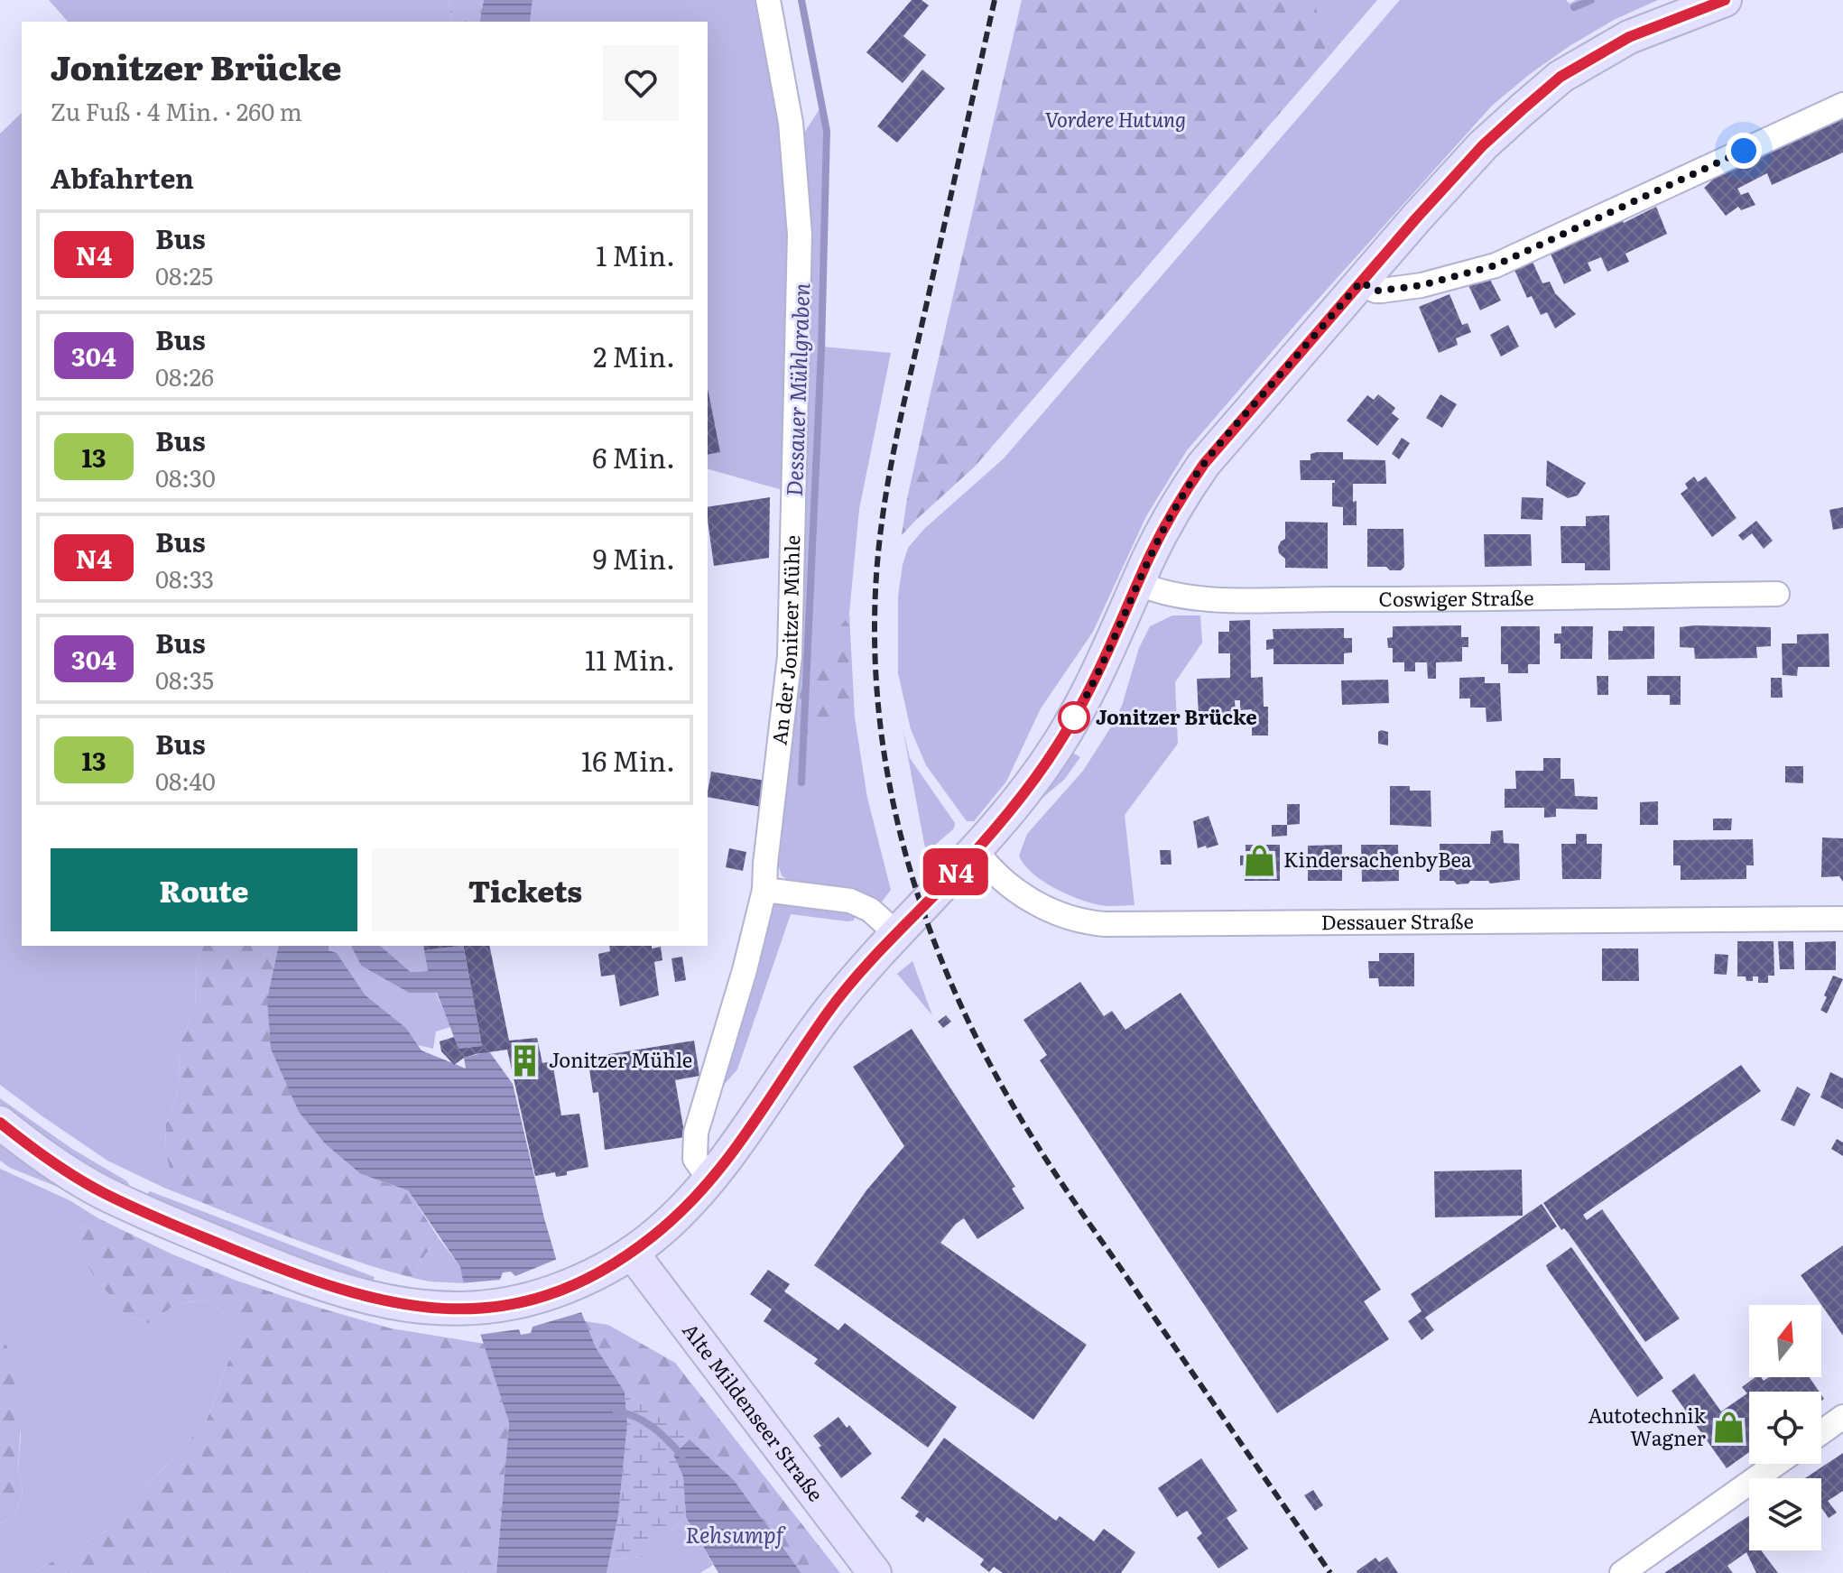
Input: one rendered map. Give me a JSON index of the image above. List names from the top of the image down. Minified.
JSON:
{"streets":{"main road":["Alte Mildenseer Straße"],"street":["Coswiger Straße","An der Jonitzer Mühle","Dessauer Straße"]},"water":["Dessauer Mühlgraben","Rehsumpf"],"parks":["Vordere Hutung"],"places":{"other":["Jonitzer Brücke"],"shop":["KindersachenbyBea","Autotechnik Wagner"],"building":["Jonitzer Mühle"]},"lines":["bus line N4"],"north":"top","page":{"on_map":"N4","heading":[["Jonitzer Brücke","Zu Fuß · 4 Min. · 260 m"],"Abfahrten"],"list":[{"mark":"N4","name":"Bus","note":"08:25","value":"1 Min."},{"mark":"304","name":"Bus","note":"08:26","value":"2 Min."},{"mark":"13","name":"Bus","note":"08:30","value":"6 Min."},{"mark":"N4","name":"Bus","note":"08:33","value":"9 Min."},{"mark":"304","name":"Bus","note":"08:35","value":"11 Min."},{"mark":"13","name":"Bus","note":"08:40","value":"16 Min."}],"buttons":["Route","Tickets"]}}
